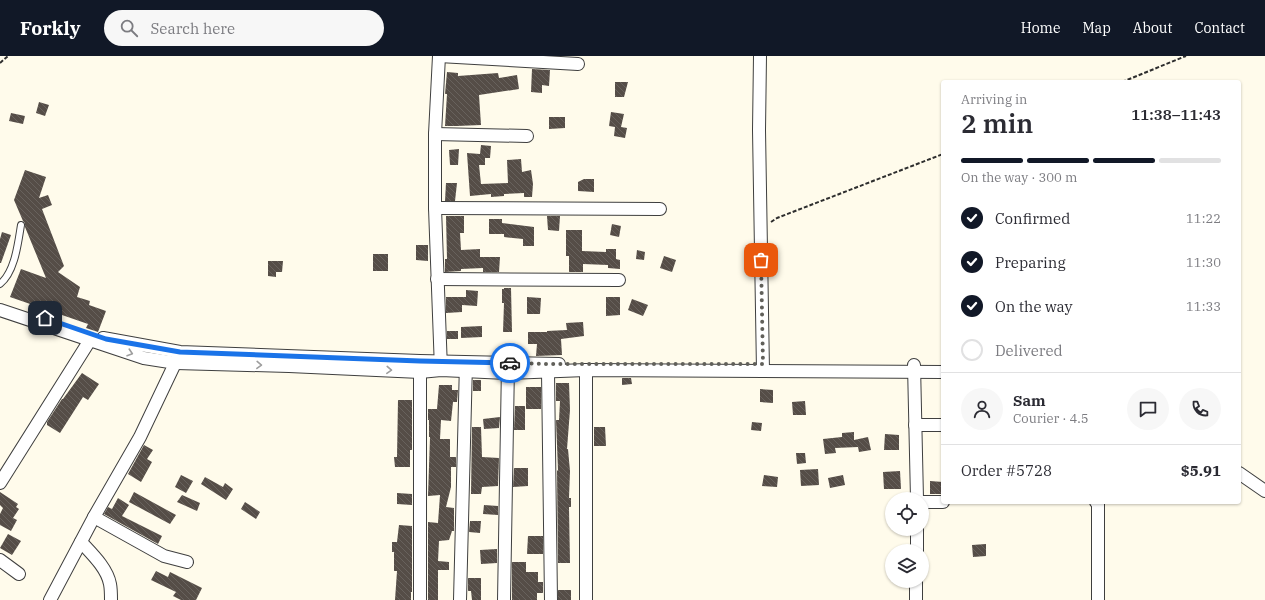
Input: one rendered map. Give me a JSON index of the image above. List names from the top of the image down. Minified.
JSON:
{"page":{"header":"Forkly","search":"Search here","nav":["Home","Map","About","Contact"],"heading":["2 min","Arriving in","11:38–11:43"],"panel":["Sam","Courier · 4.5","Order #5728","$5.91"],"bar":"On the way · 300 m","list":[["Confirmed","11:22"],["Preparing","11:30"],["On the way","11:33"],"Delivered"]}}
